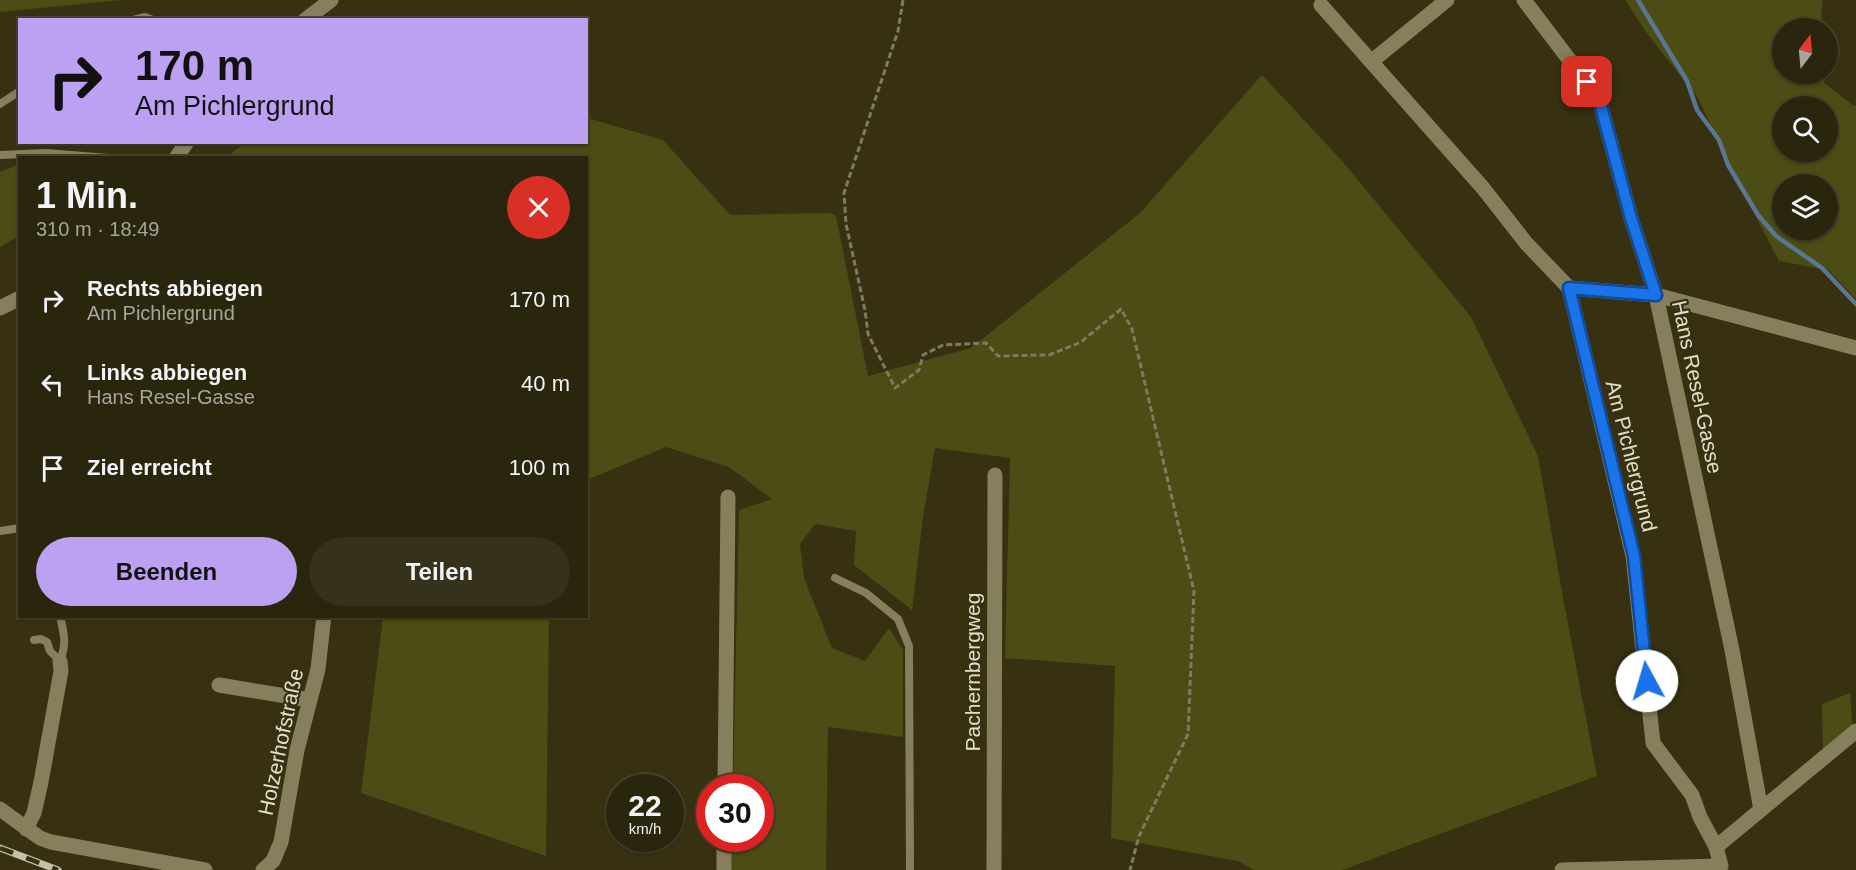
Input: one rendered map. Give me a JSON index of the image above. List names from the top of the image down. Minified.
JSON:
{"streets":{"street":["Hans Resel-Gasse","Am Pichlergrund","Pachernbergweg","Holzerhofstraße"]},"north":"top","page":{"turn":["170 m","Am Pichlergrund"],"heading":["1 Min.","310 m · 18:49"],"list":[{"name":"Rechts abbiegen","note":"Am Pichlergrund","value":"170 m"},{"name":"Links abbiegen","note":"Hans Resel-Gasse","value":"40 m"},{"name":"Ziel erreicht","value":"100 m"}],"buttons":["Beenden","Teilen"],"speed":"22 km/h","limit":"30"}}
